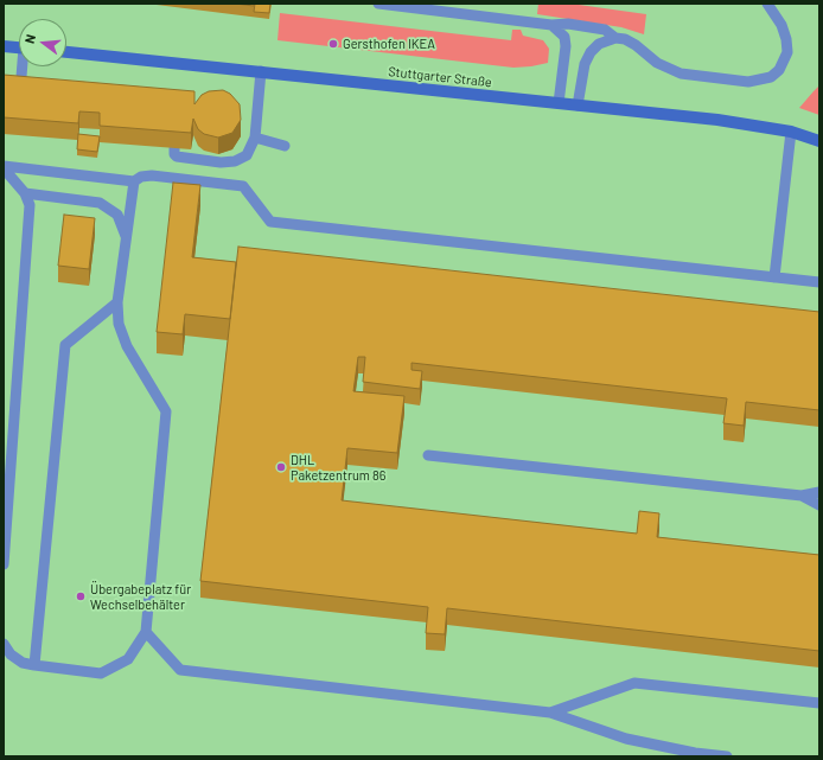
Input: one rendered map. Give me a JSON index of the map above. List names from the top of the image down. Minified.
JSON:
{"streets":{"street":["Stuttgarter Straße"]},"places":["Gersthofen IKEA","DHL Paketzentrum 86","Übergabeplatz für Wechselbehälter"],"north":"left"}
